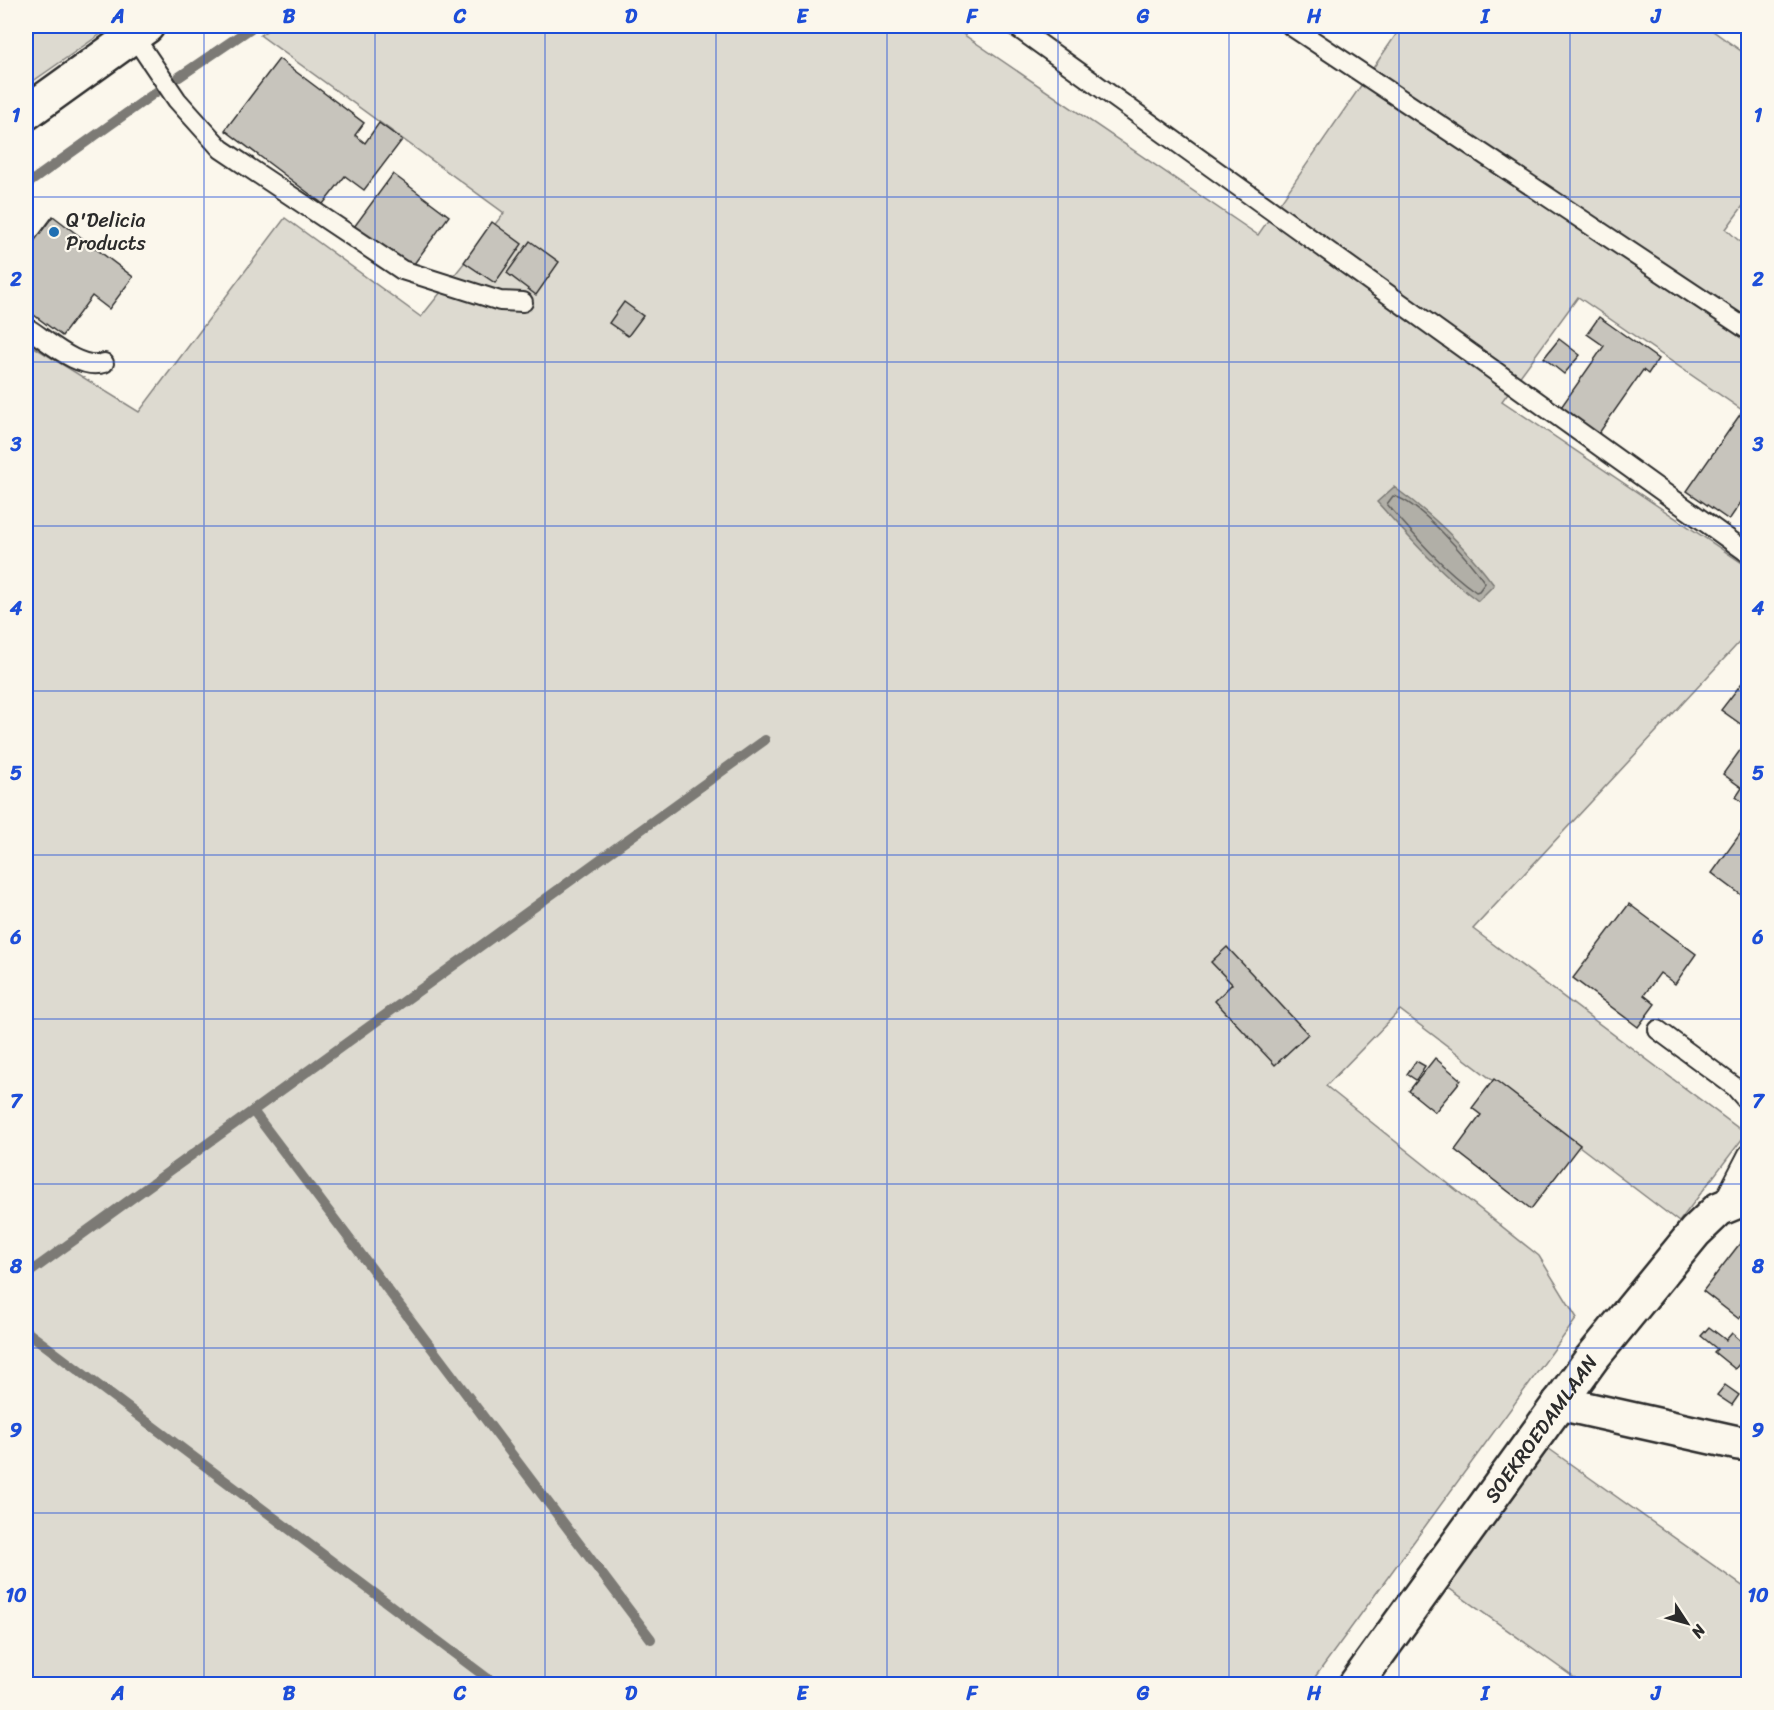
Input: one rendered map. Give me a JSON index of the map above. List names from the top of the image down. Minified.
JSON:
{"streets":{"street":["SOEKROEDAMLAAN"]},"places":["Q'Delicia Products"],"north":"bottom right","grid":{"columns":["A","B","C","D","E","F","G","H","I","J"],"rows":["1","2","3","4","5","6","7","8","9","10"]}}
